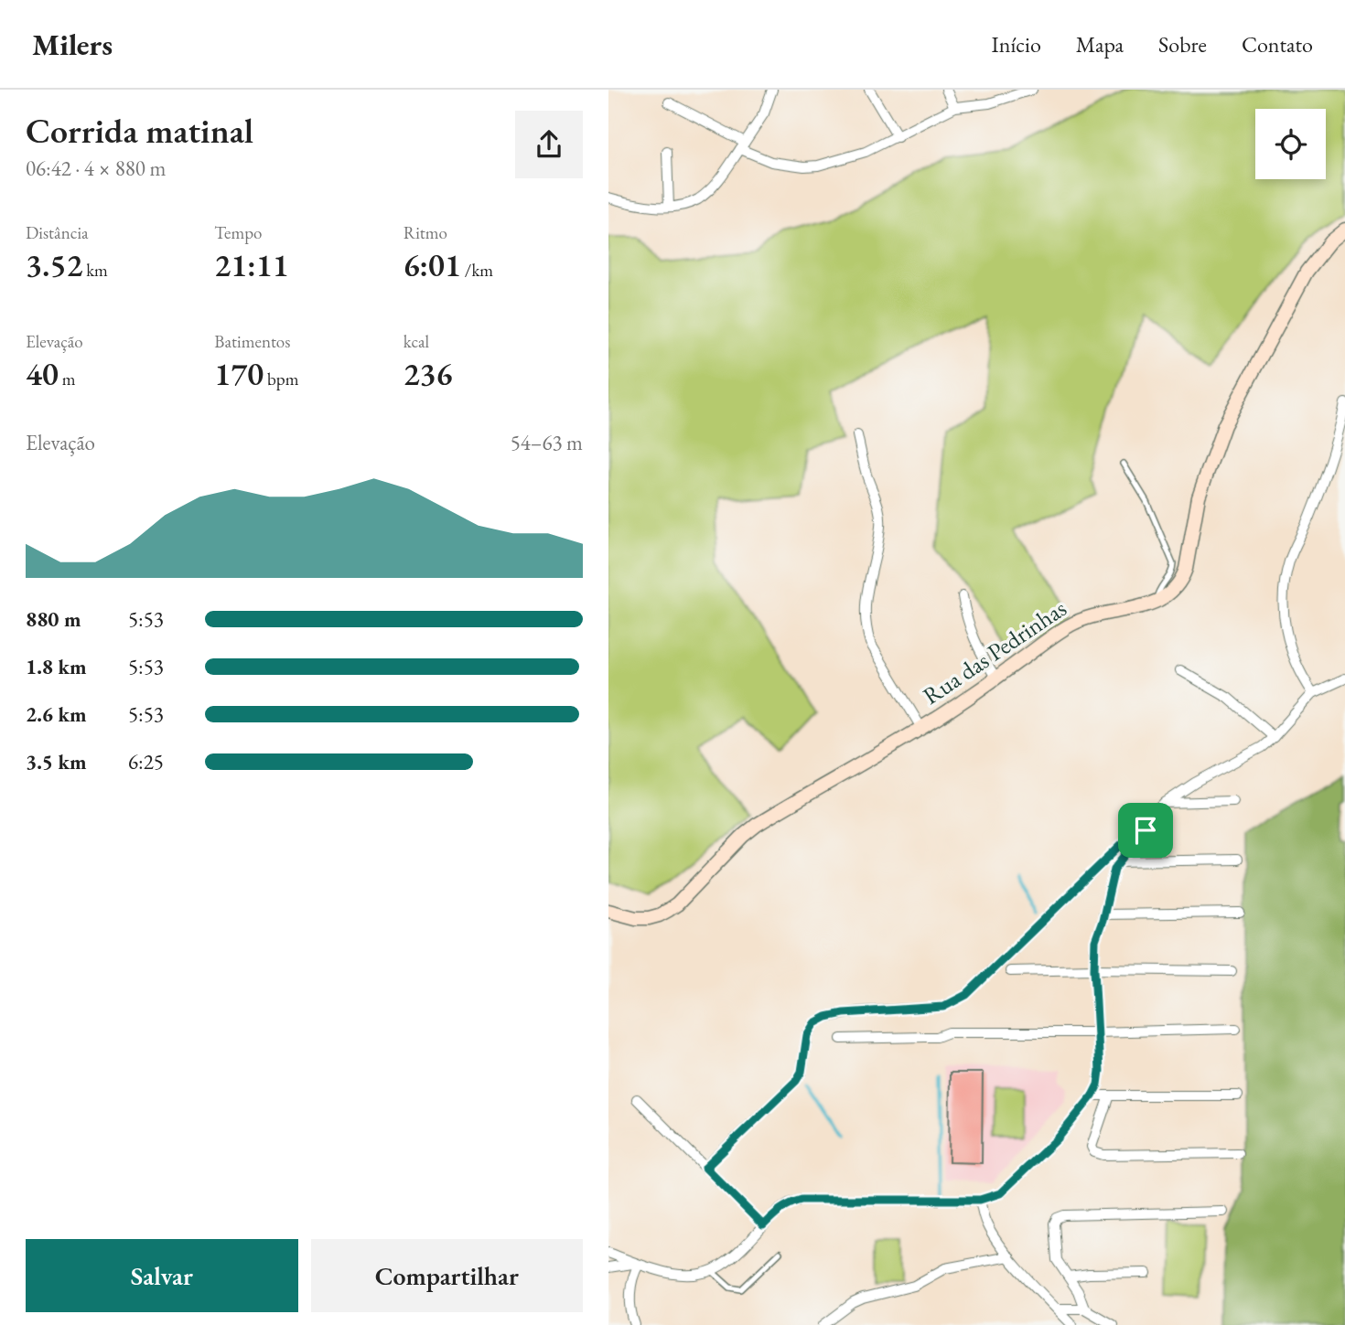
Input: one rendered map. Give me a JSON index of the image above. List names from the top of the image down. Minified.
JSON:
{"streets":{"main road":["Rua das Pedrinhas"]},"page":{"header":"Milers","nav":["Início","Mapa","Sobre","Contato"],"heading":["Corrida matinal","06:42 · 4 × 880 m"],"stats":[["Distância","3.52 km"],["Tempo","21:11"],["Ritmo","6:01 /km"],["Elevação","40 m"],["Batimentos","170 bpm"],["kcal","236"]],"chart":["Elevação","54–63 m"],"list":[{"name":"880 m","note":"5:53"},{"name":"1.8 km","note":"5:53"},{"name":"2.6 km","note":"5:53"},{"name":"3.5 km","note":"6:25"}],"buttons":["Salvar","Compartilhar"]}}
